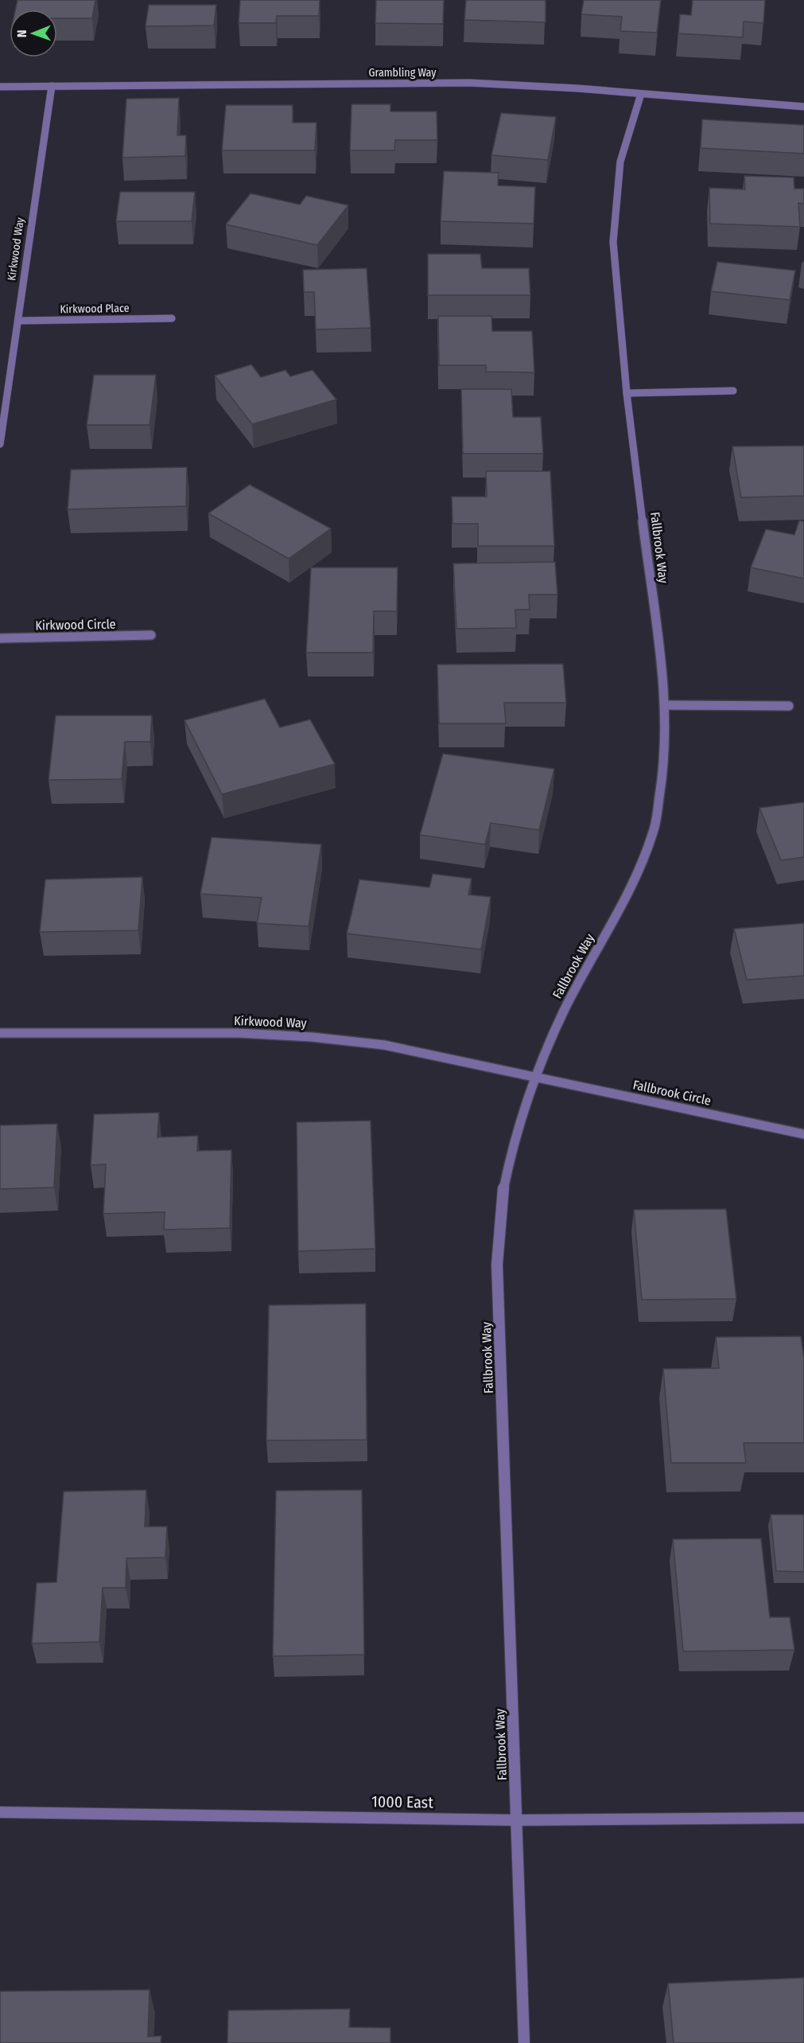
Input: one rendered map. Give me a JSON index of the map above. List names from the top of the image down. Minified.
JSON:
{"streets":{"street":["Grambling Way","Kirkwood Way","Kirkwood Place","Fallbrook Way","Kirkwood Circle","Fallbrook Circle","1000 East"]},"crossings":[["Grambling Way","Kirkwood Way"],["Grambling Way","Fallbrook Way"],["Kirkwood Way","Kirkwood Place"],["Kirkwood Way","Fallbrook Way"],["Kirkwood Way","Fallbrook Circle"],["Fallbrook Way","Fallbrook Circle"],["Fallbrook Way","1000 East"]],"north":"left"}
